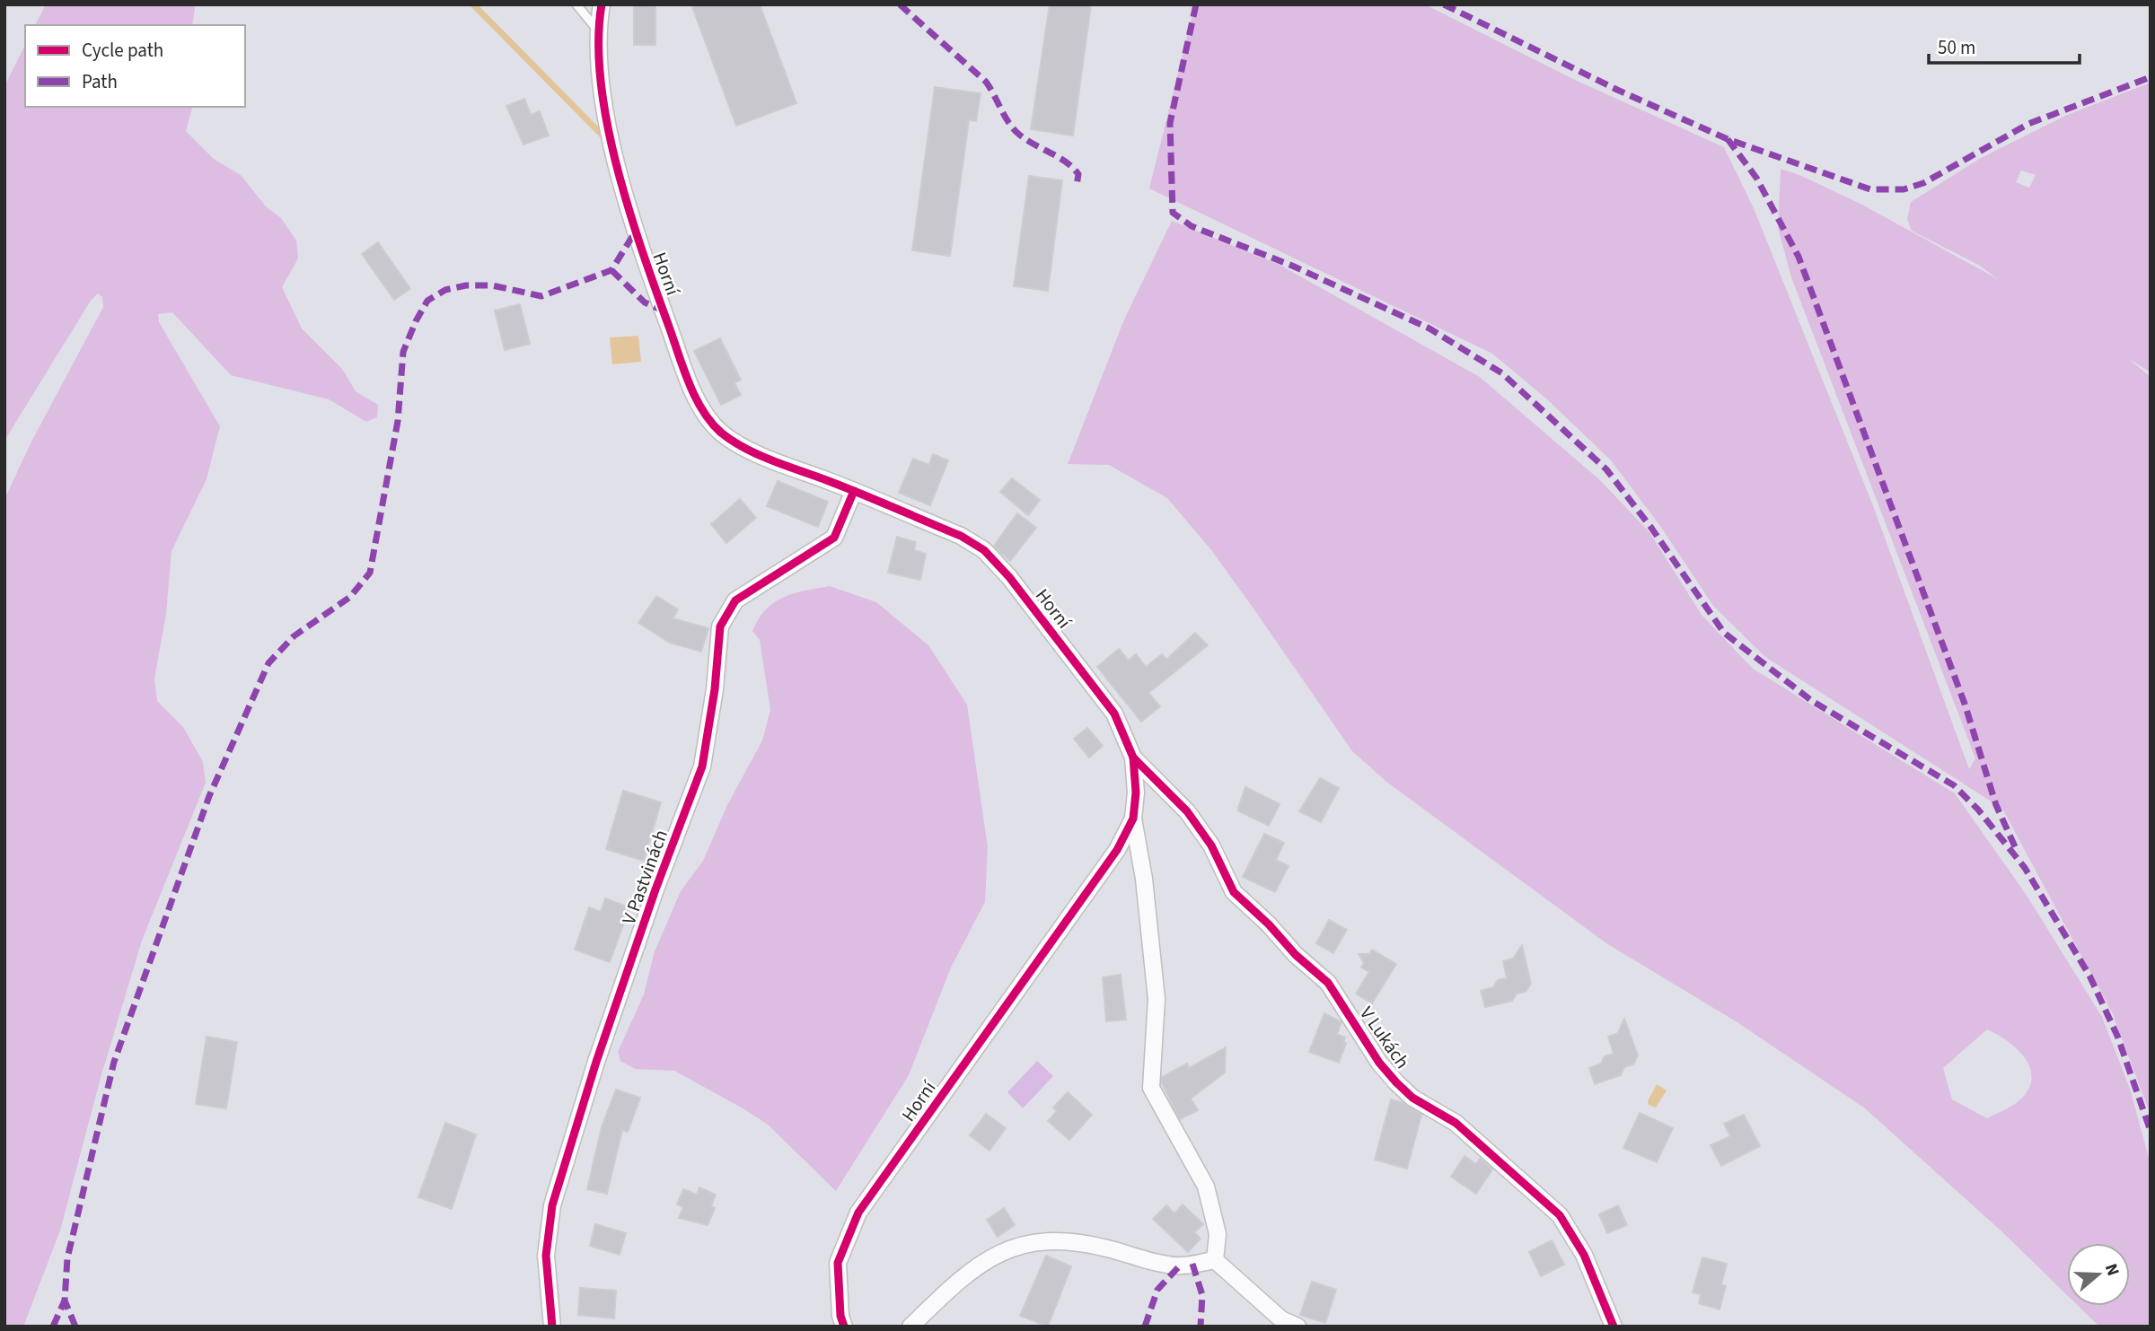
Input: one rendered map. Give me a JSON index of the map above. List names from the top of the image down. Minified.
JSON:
{"streets":{"street":["Horní","V Pastvinách","V Lukách"]},"crossings":[["Horní","V Pastvinách"],["Horní","V Lukách"]],"legend":["Cycle path","Path"],"scale_bar":"50 m","north":"right"}
